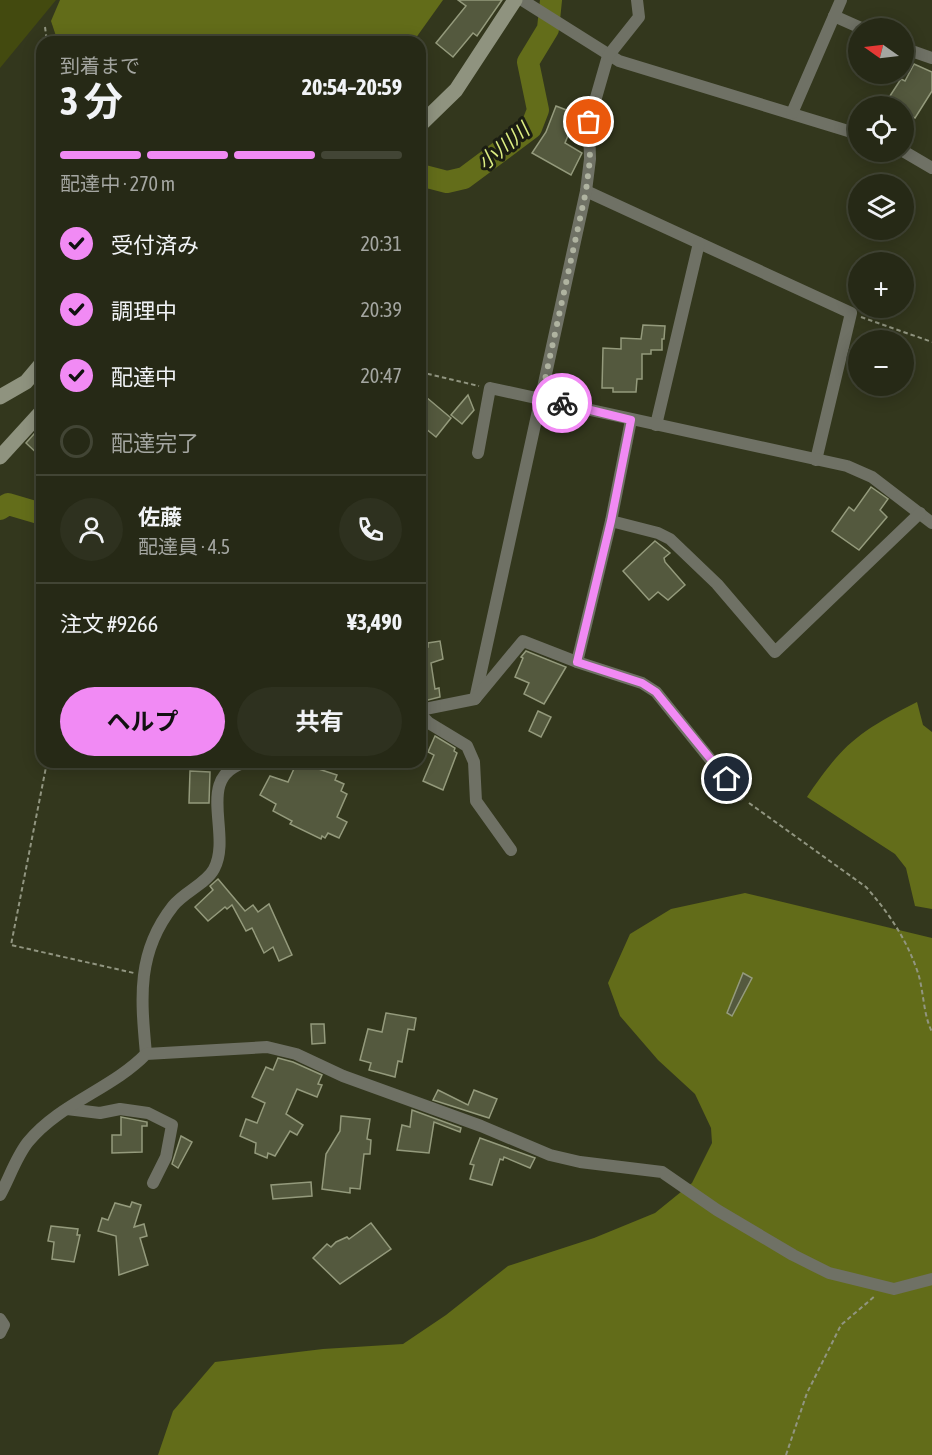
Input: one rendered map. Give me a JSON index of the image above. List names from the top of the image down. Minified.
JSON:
{"water":["小川川"],"north":"left","page":{"map_buttons":["+","−"],"heading":["3 分","到着まで","20:54–20:59"],"panel":["佐藤","配達員 · 4.5","注文 #9266","¥3,490"],"bar":"配達中 · 270 m","list":[["受付済み","20:31"],["調理中","20:39"],["配達中","20:47"],"配達完了"],"buttons":["ヘルプ","共有"]}}
